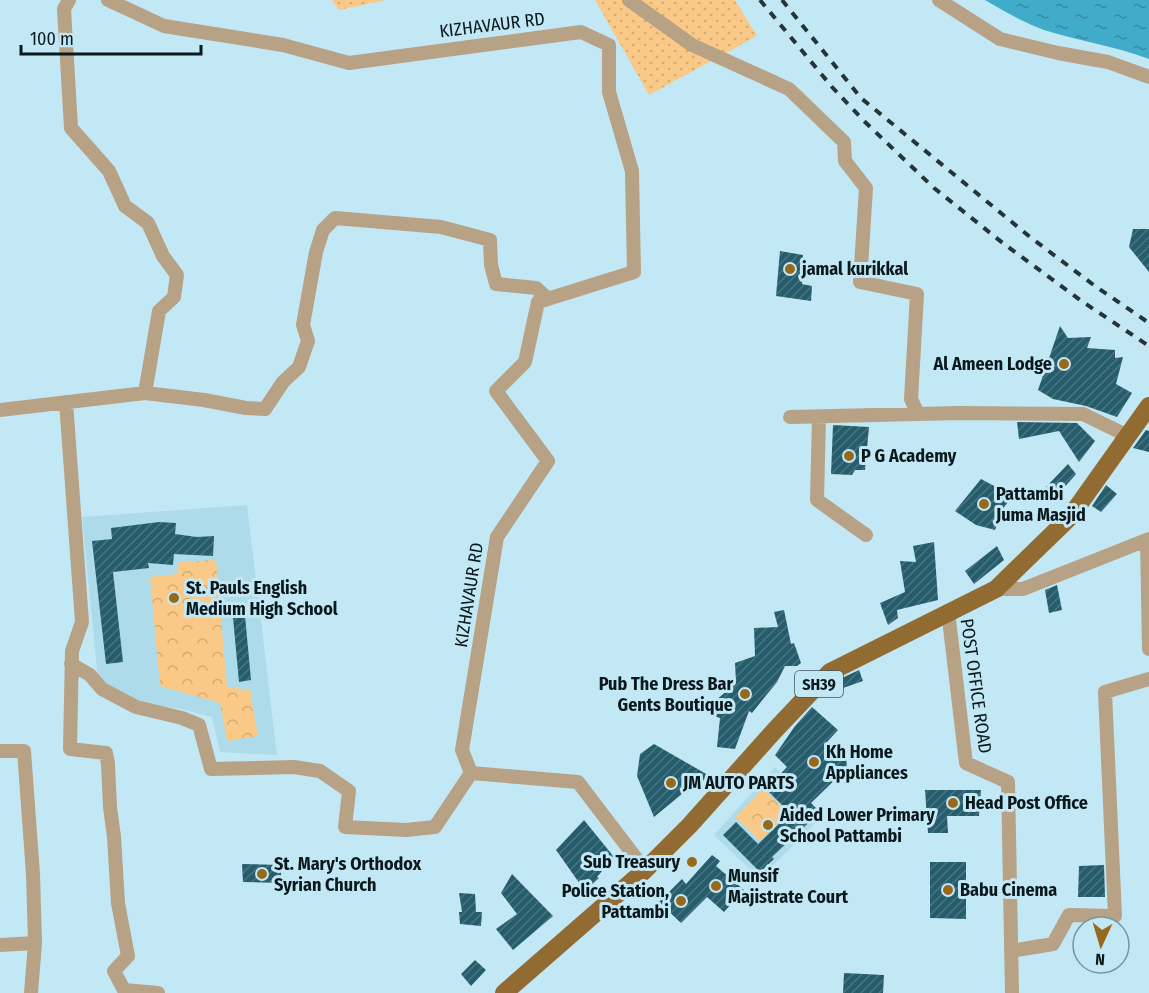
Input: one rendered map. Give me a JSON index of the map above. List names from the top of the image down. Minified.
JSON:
{"streets":{"main road":["SH39"],"street":["KIZHAVAUR RD","POST OFFICE ROAD"]},"crossings":[["SH39","POST OFFICE ROAD"]],"places":["jamal kurikkal","Al Ameen Lodge","P G Academy","Pattambi Juma Masjid","St. Pauls English Medium High School","Pub The Dress Bar Gents Boutique","Kh Home Appliances","JM AUTO PARTS","Head Post Office","Aided Lower Primary School Pattambi","Sub Treasury","St. Mary's Orthodox Syrian Church","Munsif Majistrate Court","Babu Cinema","Police Station, Pattambi"],"scale_bar":"100 m","north":"bottom"}
